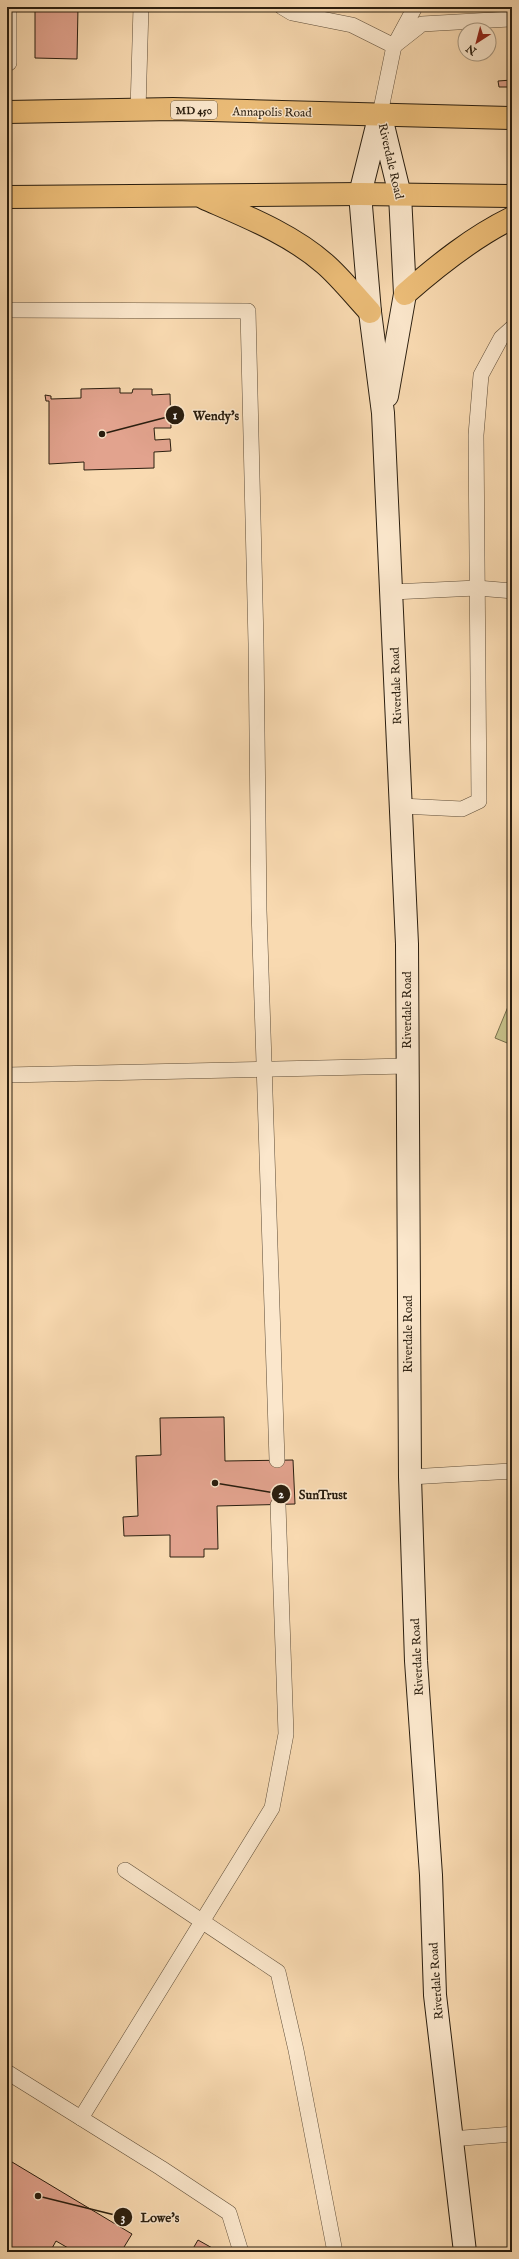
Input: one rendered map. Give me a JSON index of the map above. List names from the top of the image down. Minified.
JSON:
{"streets":{"main road":["MD 450","Annapolis Road","Riverdale Road"]},"crossings":[["Annapolis Road","Riverdale Road"]],"places":["Wendy's","SunTrust","Lowe's"],"north":"bottom left"}
